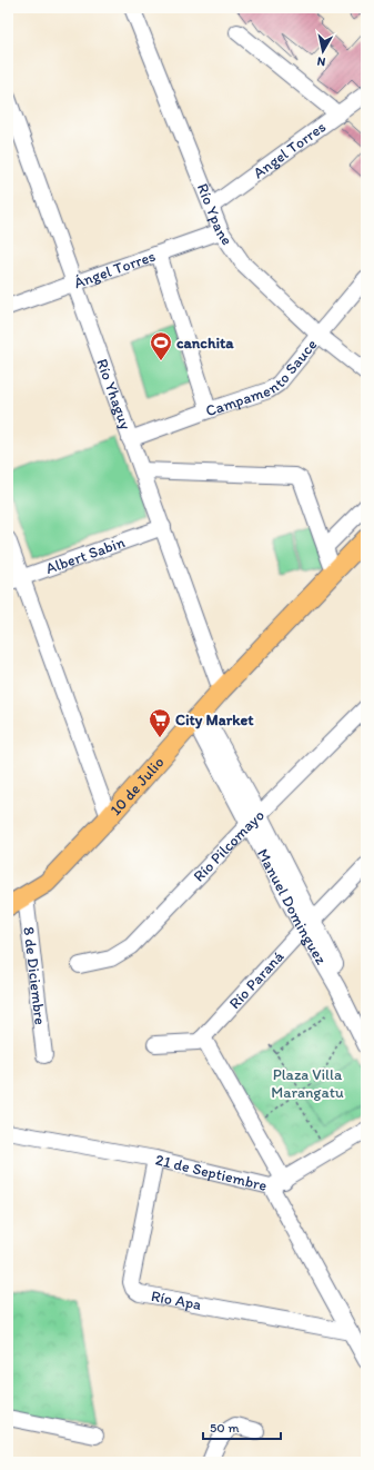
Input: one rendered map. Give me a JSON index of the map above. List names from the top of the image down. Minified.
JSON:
{"streets":{"main road":["10 de Julio"],"street":["Angel Torres","Río Ypane","Ángel Torres","Campamento Sauce","Río Yhaguy","Albert Sabin","Río Pilcomayo","Manuel Dominguez","8 de Diciembre","Río Paraná","21 de Septiembre","Río Apa"]},"crossings":[["Angel Torres","Río Ypane"],["Río Ypane","Ángel Torres"],["Río Ypane","Campamento Sauce"],["Ángel Torres","Río Yhaguy"],["Campamento Sauce","Río Yhaguy"],["Río Yhaguy","Albert Sabin"],["Río Yhaguy","10 de Julio"],["10 de Julio","Manuel Dominguez"],["10 de Julio","8 de Diciembre"],["Río Pilcomayo","Manuel Dominguez"],["Manuel Dominguez","Río Paraná"],["Río Paraná","21 de Septiembre"],["21 de Septiembre","Río Apa"]],"parks":["Plaza Villa Marangatu"],"places":{"sports":["canchita"],"supermarket":["City Market"]},"scale_bar":"50 m","north":"bottom"}
